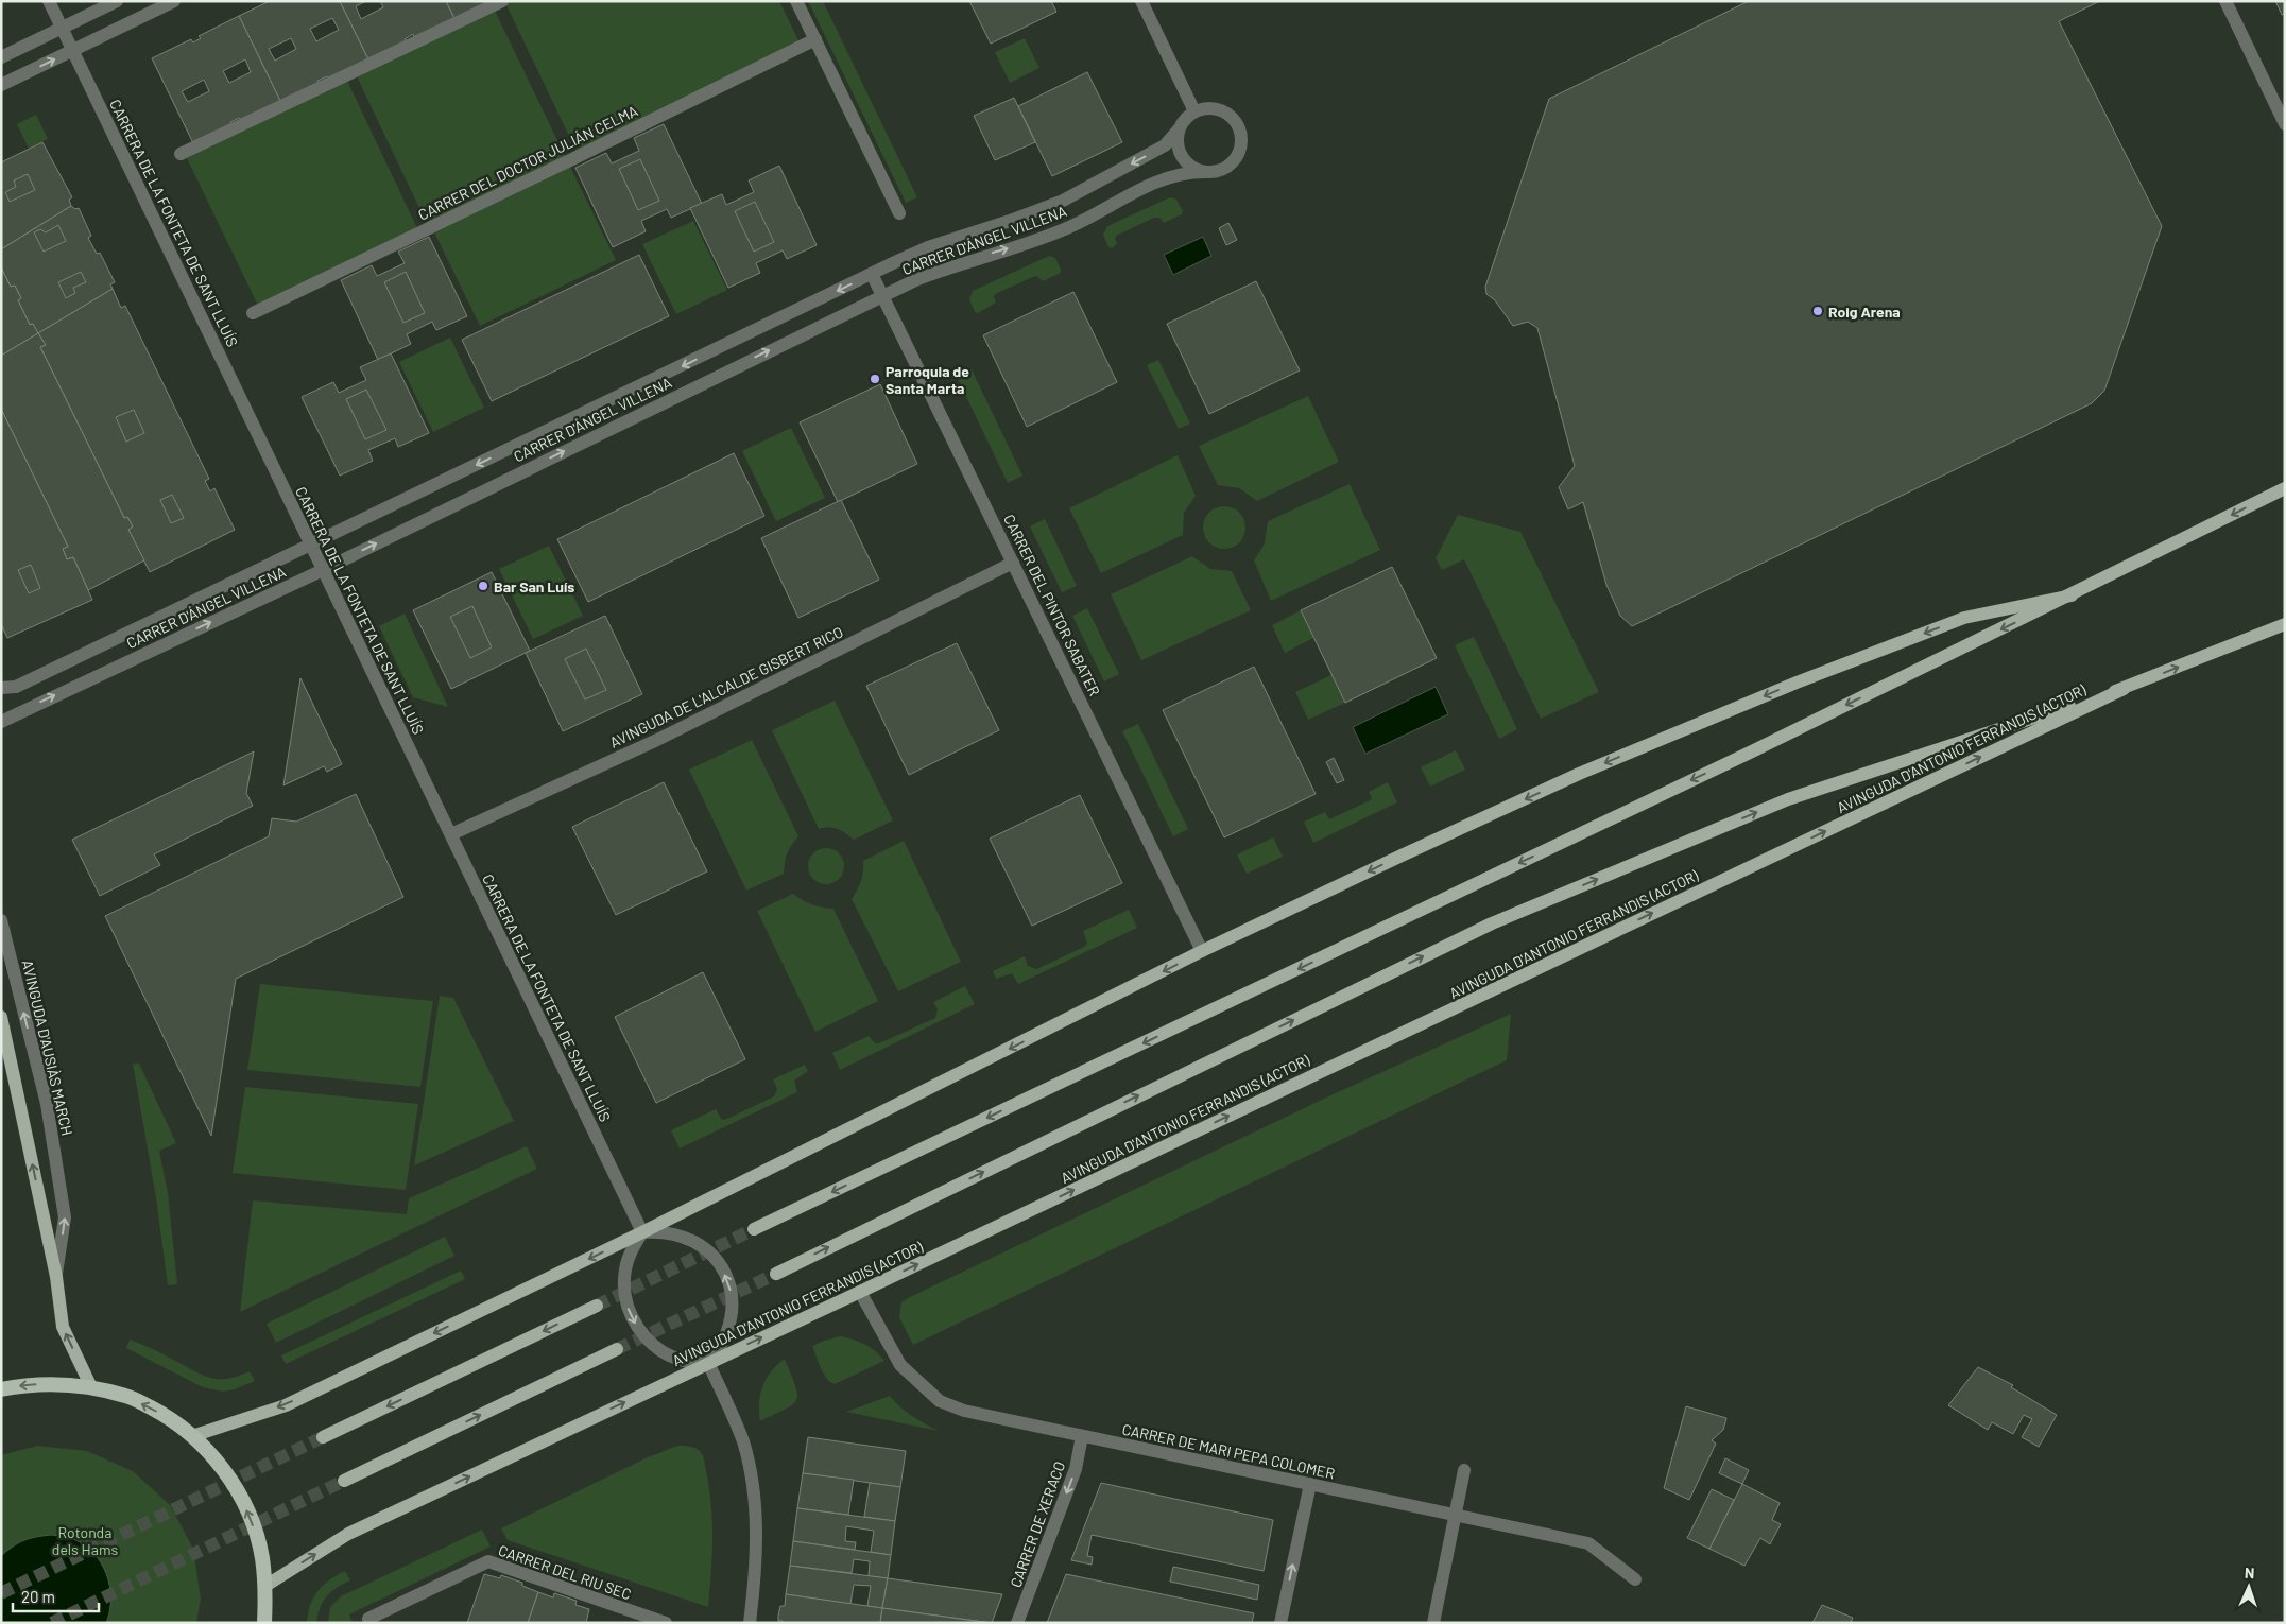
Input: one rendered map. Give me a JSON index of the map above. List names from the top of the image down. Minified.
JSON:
{"streets":{"main road":["AVINGUDA D'ANTONIO FERRANDIS (ACTOR)","AVINGUDA D'AUSIÀS MARCH"],"street":["CARRER DEL DOCTOR JULIÁN CELMA","CARRERA DE LA FONTETA DE SANT LLUÍS","CARRER D'ÁNGEL VILLENA","CARRER DEL PINTOR SABATER","AVINGUDA DE L'ALCALDE GISBERT RICO","CARRER DE MARI PEPA COLOMER","CARRER DE XERACO","CARRER DEL RIU SEC"]},"crossings":[["CARRERA DE LA FONTETA DE SANT LLUÍS","CARRER D'ÁNGEL VILLENA"],["CARRERA DE LA FONTETA DE SANT LLUÍS","AVINGUDA DE L'ALCALDE GISBERT RICO"],["CARRERA DE LA FONTETA DE SANT LLUÍS","AVINGUDA D'ANTONIO FERRANDIS (ACTOR)"],["CARRER D'ÁNGEL VILLENA","CARRER DEL PINTOR SABATER"],["CARRER DEL PINTOR SABATER","AVINGUDA DE L'ALCALDE GISBERT RICO"],["AVINGUDA D'ANTONIO FERRANDIS (ACTOR)","CARRER DE MARI PEPA COLOMER"],["CARRER DE MARI PEPA COLOMER","CARRER DE XERACO"]],"one_way":["AVINGUDA D'AUSIÀS MARCH","CARRER DE XERACO"],"parks":["Rotonda dels Hams"],"places":["Roig Arena","Parroquia de Santa Marta","Bar San Luís"],"scale_bar":"20 m","north":"top"}
